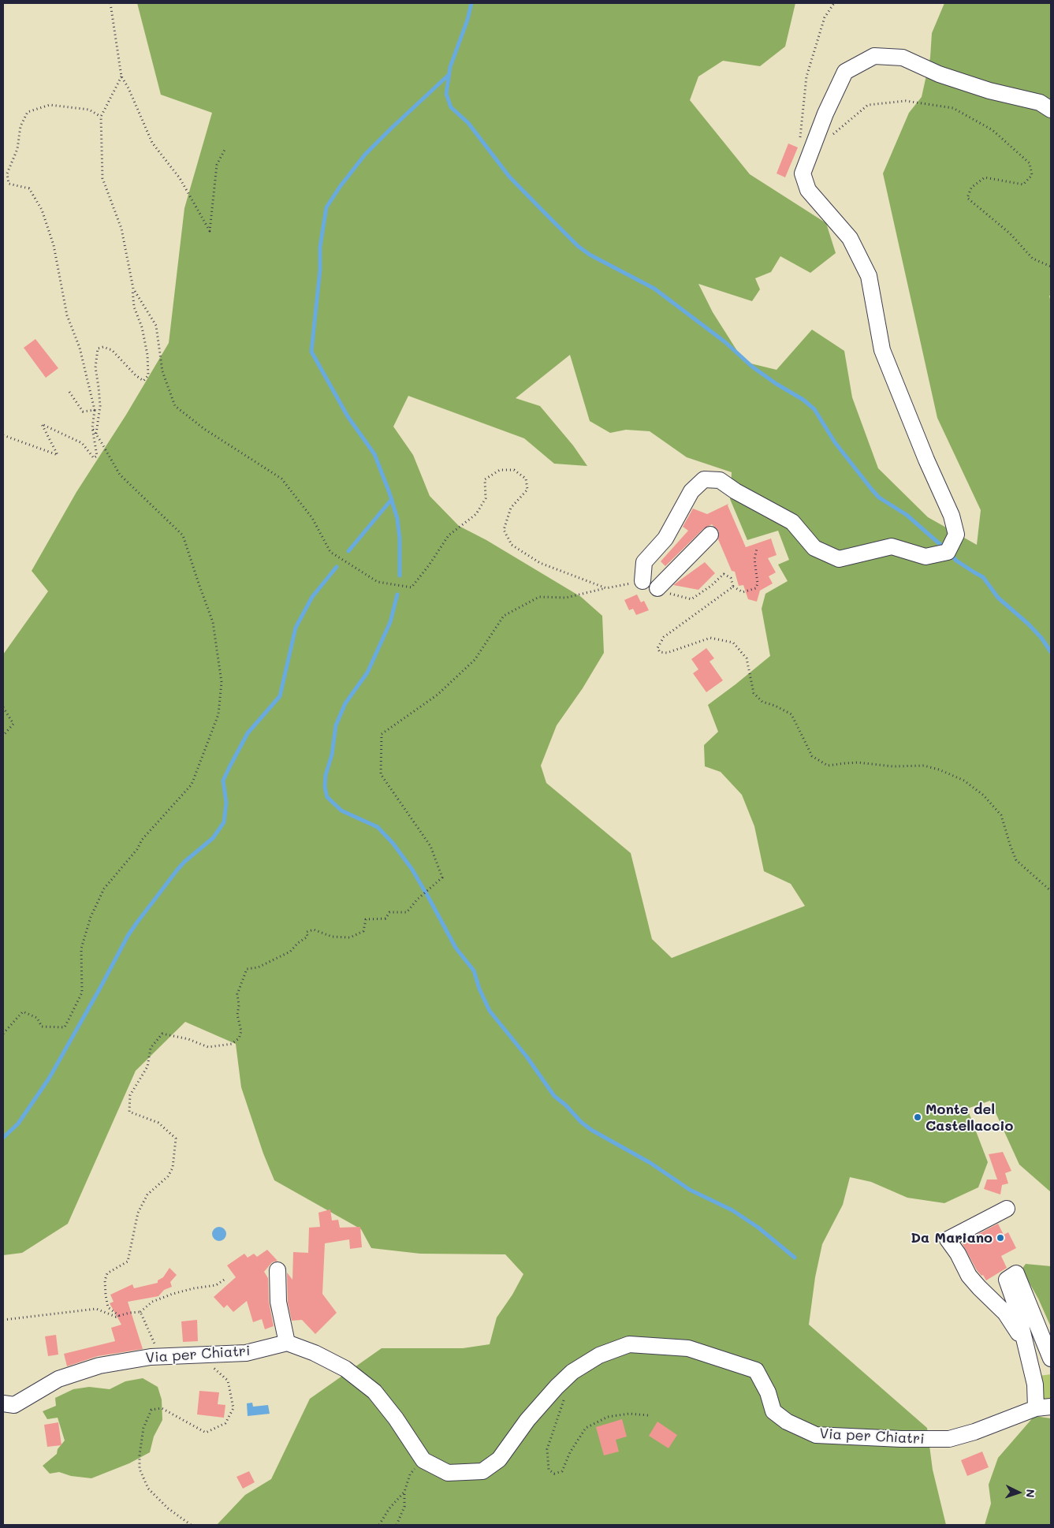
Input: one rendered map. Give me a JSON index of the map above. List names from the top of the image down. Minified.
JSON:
{"streets":{"street":["Via per Chiatri"]},"places":["Monte del Castellaccio","Da Mariano"],"north":"right"}
